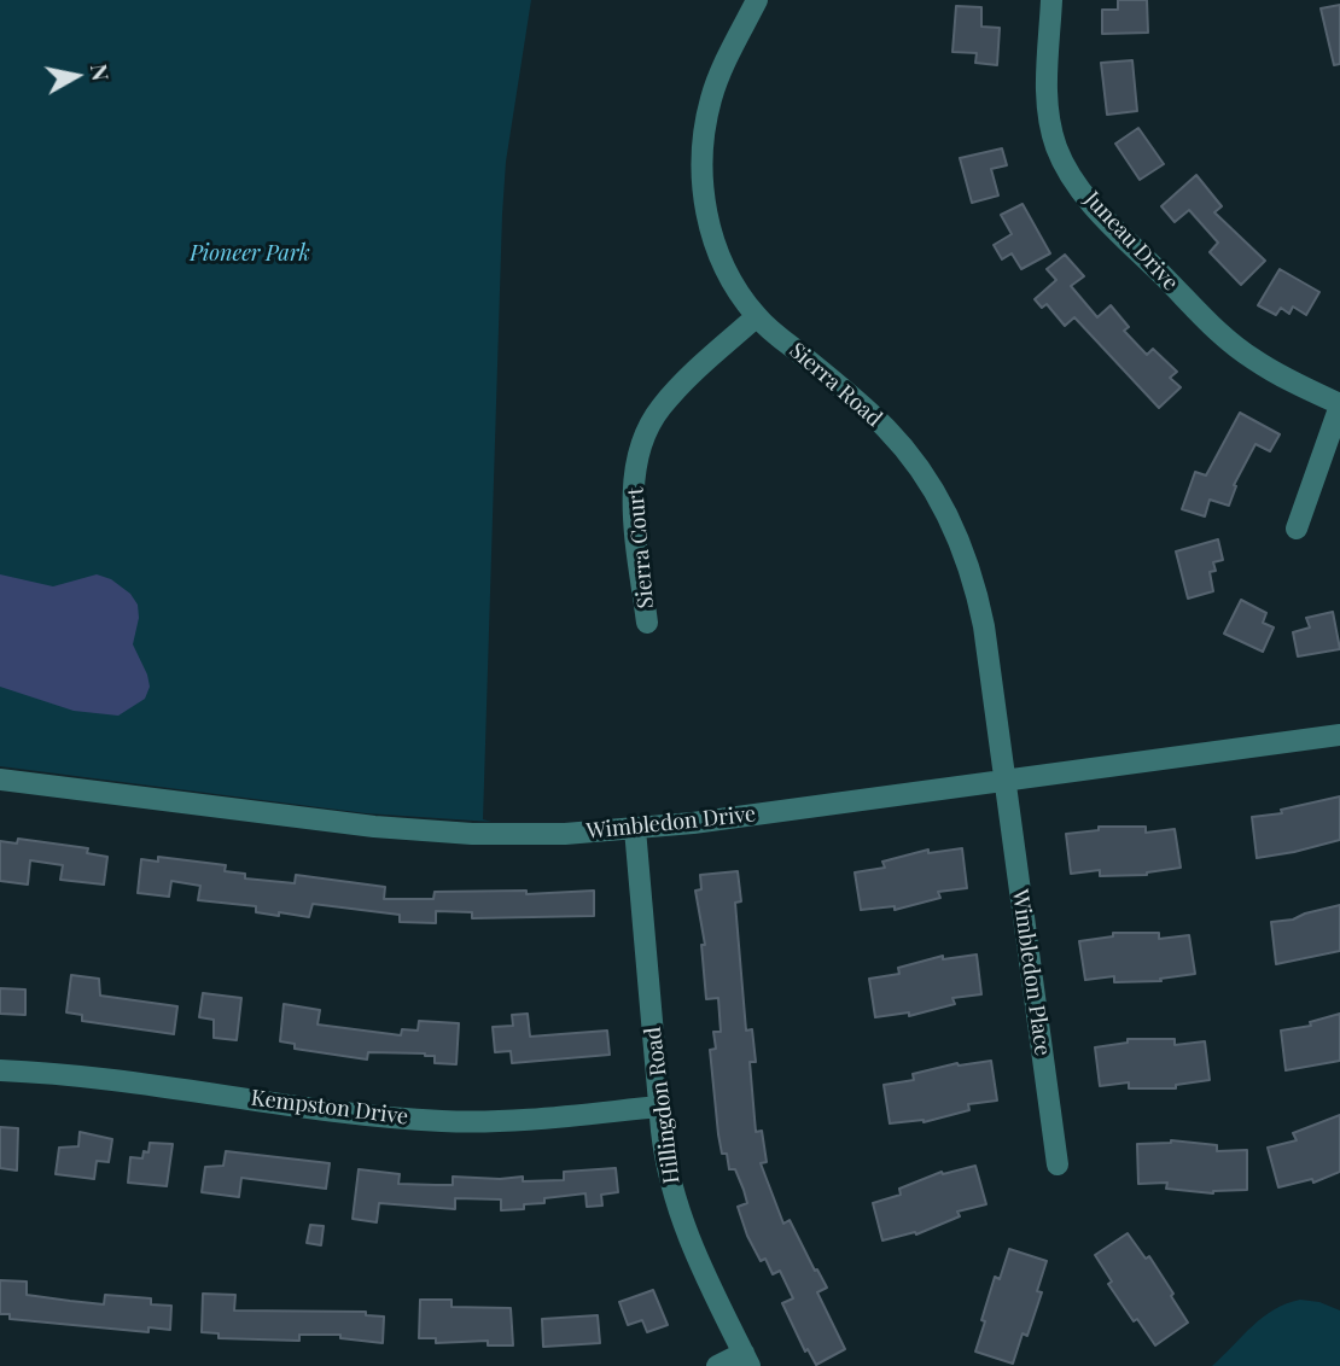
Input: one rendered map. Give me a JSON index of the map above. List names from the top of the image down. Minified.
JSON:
{"streets":{"street":["Juneau Drive","Sierra Road","Sierra Court","Wimbledon Drive","Wimbledon Place","Hillingdon Road","Kempston Drive"]},"crossings":[["Sierra Road","Sierra Court"],["Sierra Road","Wimbledon Drive"],["Sierra Road","Wimbledon Place"],["Wimbledon Drive","Wimbledon Place"],["Wimbledon Drive","Hillingdon Road"],["Hillingdon Road","Kempston Drive"]],"parks":["Pioneer Park"],"north":"right"}
